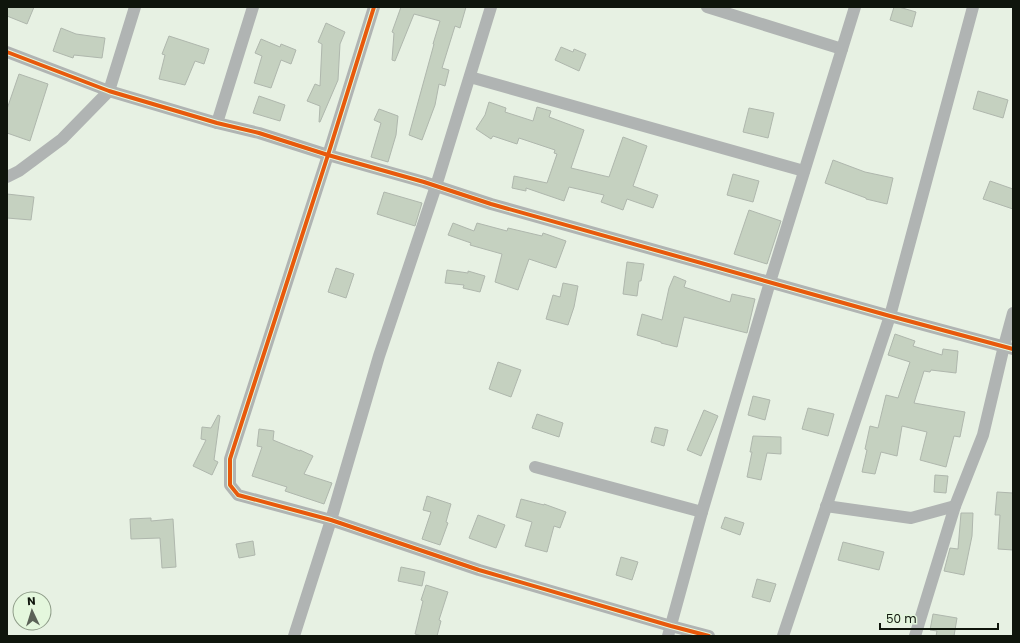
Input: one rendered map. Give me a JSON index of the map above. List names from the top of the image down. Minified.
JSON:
{"scale_bar":"50 m","north":"top"}
